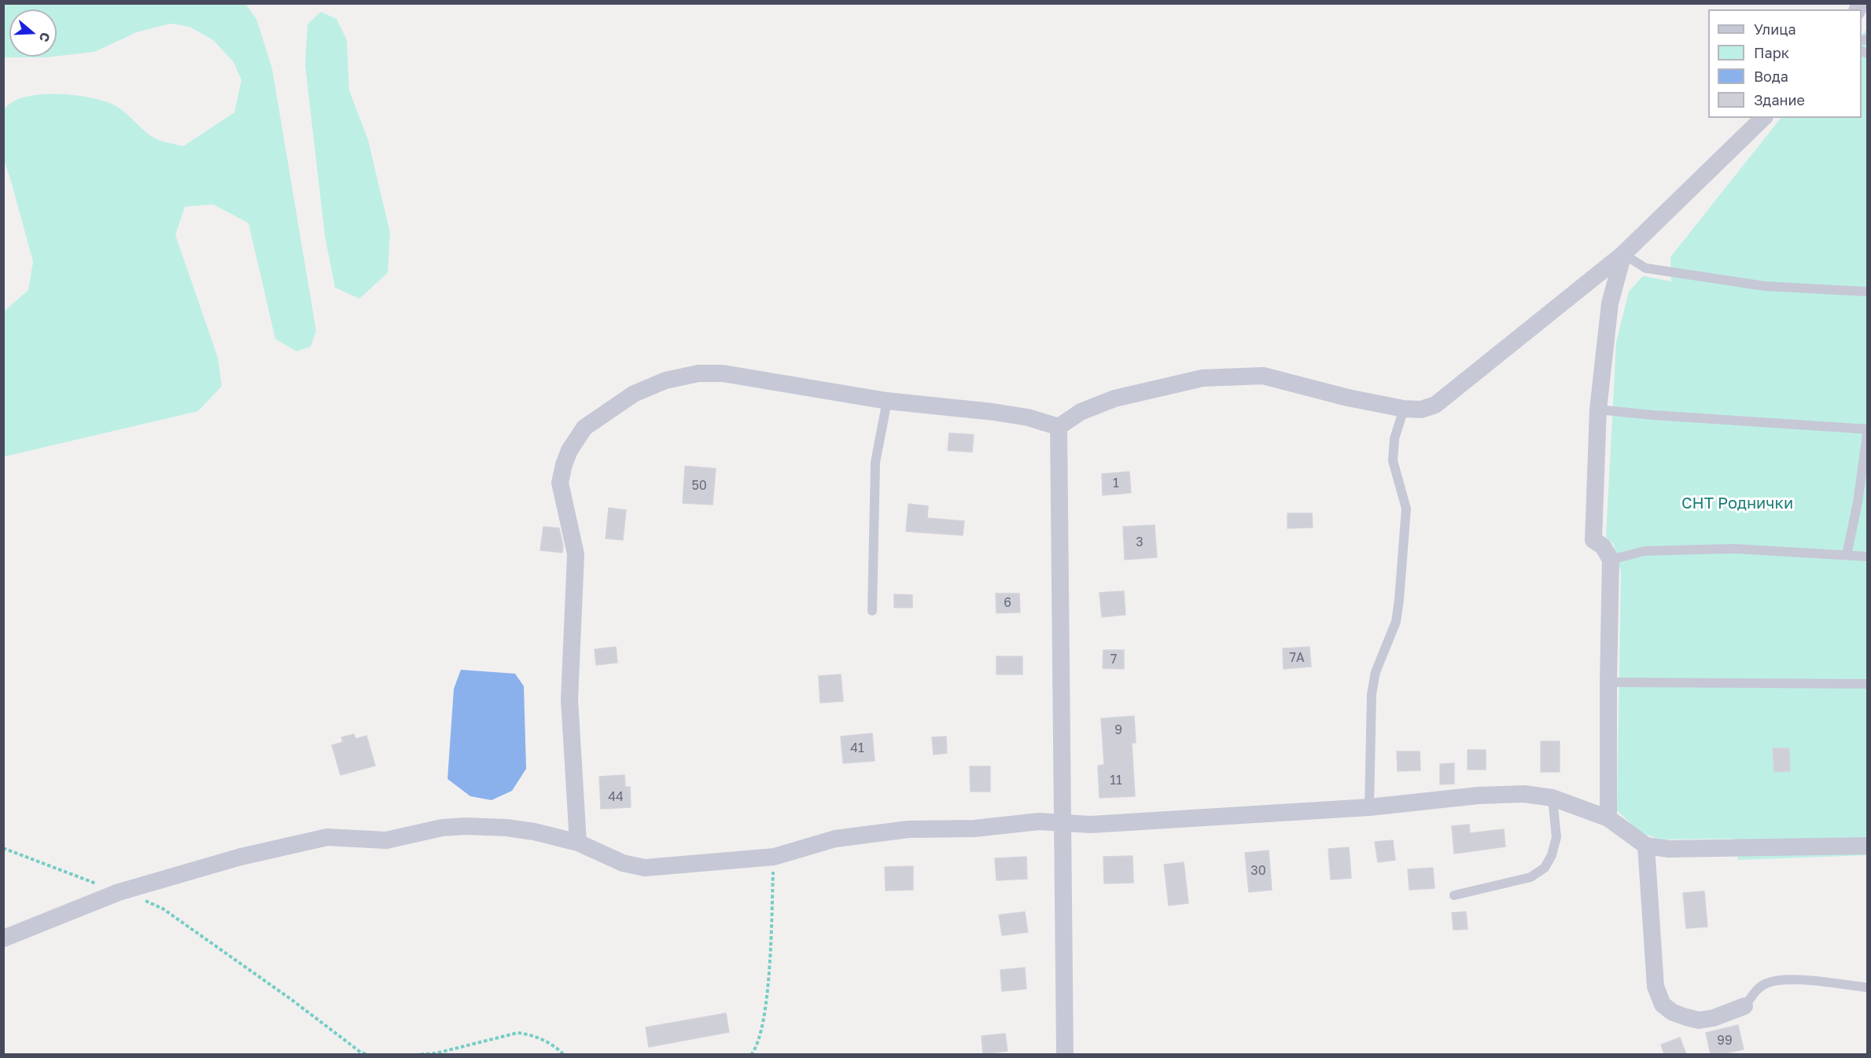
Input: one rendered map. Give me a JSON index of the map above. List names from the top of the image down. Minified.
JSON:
{"parks":["СНТ Роднички"],"house_numbers":["1","50","3","6","7А","7","9","41","11","44","30","99"],"legend":["Улица","Парк","Вода","Здание"],"north":"right"}
